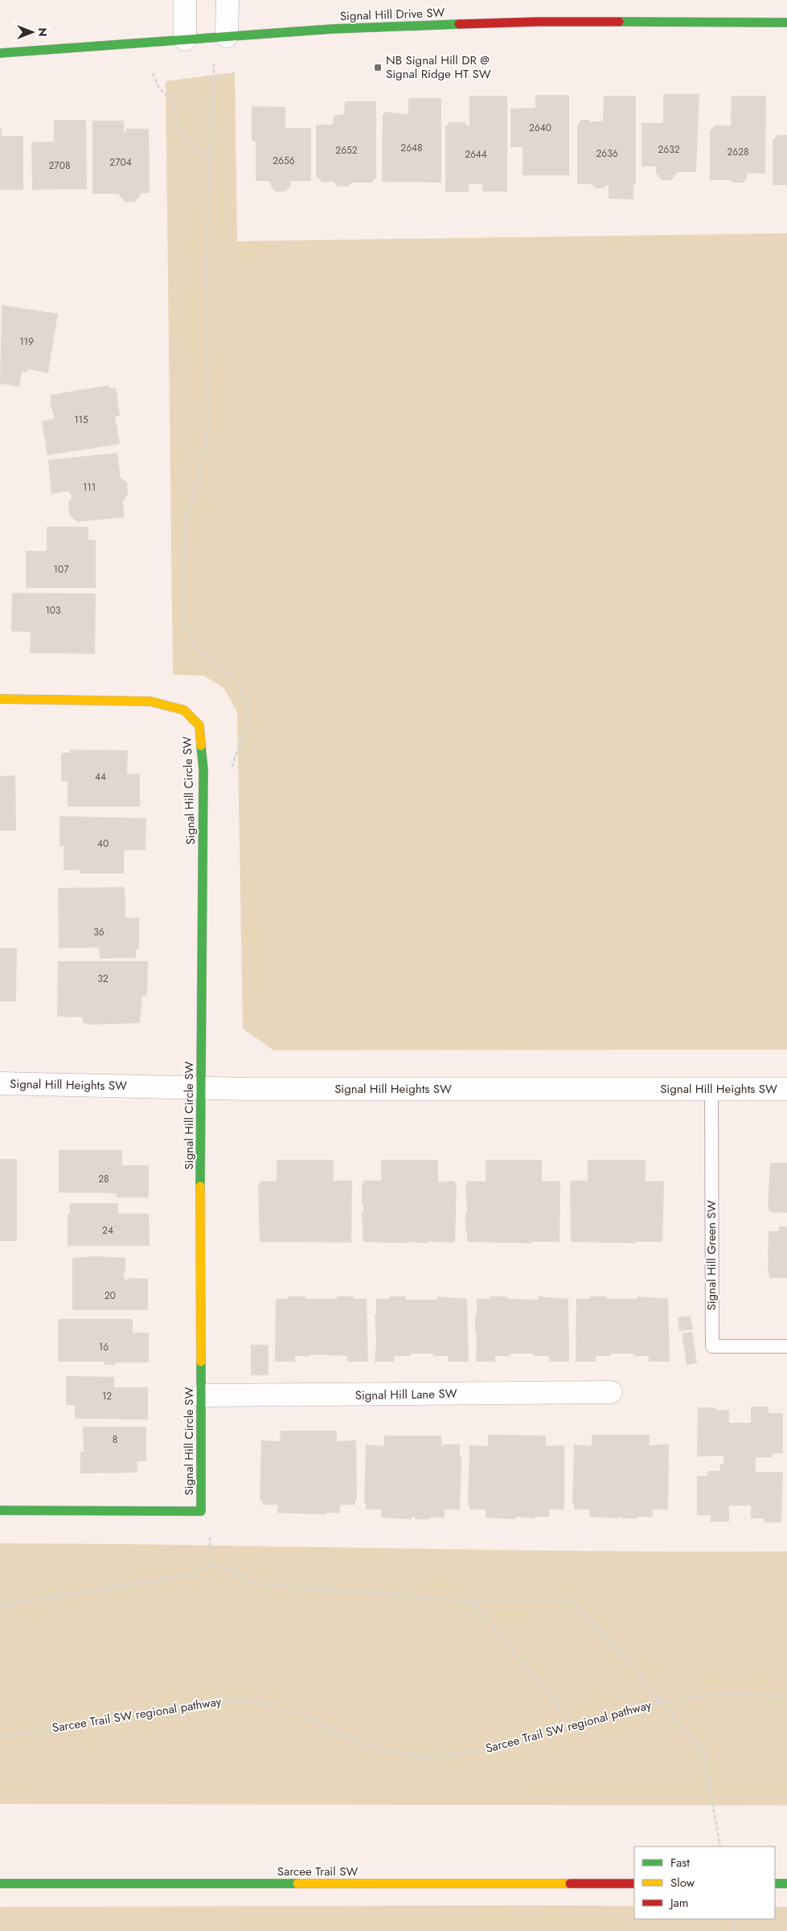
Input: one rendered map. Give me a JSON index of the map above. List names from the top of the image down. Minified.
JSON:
{"streets":{"main road":["Signal Hill Drive SW","Signal Hill Circle SW","Sarcee Trail SW"],"street":["Signal Hill Heights SW","Signal Hill Lane SW"],"lane":["Signal Hill Green SW"],"path":["Sarcee Trail SW regional pathway"]},"crossings":[["Signal Hill Circle SW","Signal Hill Heights SW"],["Signal Hill Circle SW","Signal Hill Lane SW"],["Signal Hill Heights SW","Signal Hill Green SW"]],"places":{"transit":["NB Signal Hill DR @ Signal Ridge HT SW"]},"house_numbers":["2640","2648","2632","2652","2628","2636","2644","2656","2704","2708","119","115","111","107","103","44","40","36","32","28","24","20","16","12","8"],"legend":["Fast","Slow","Jam"],"north":"right"}
